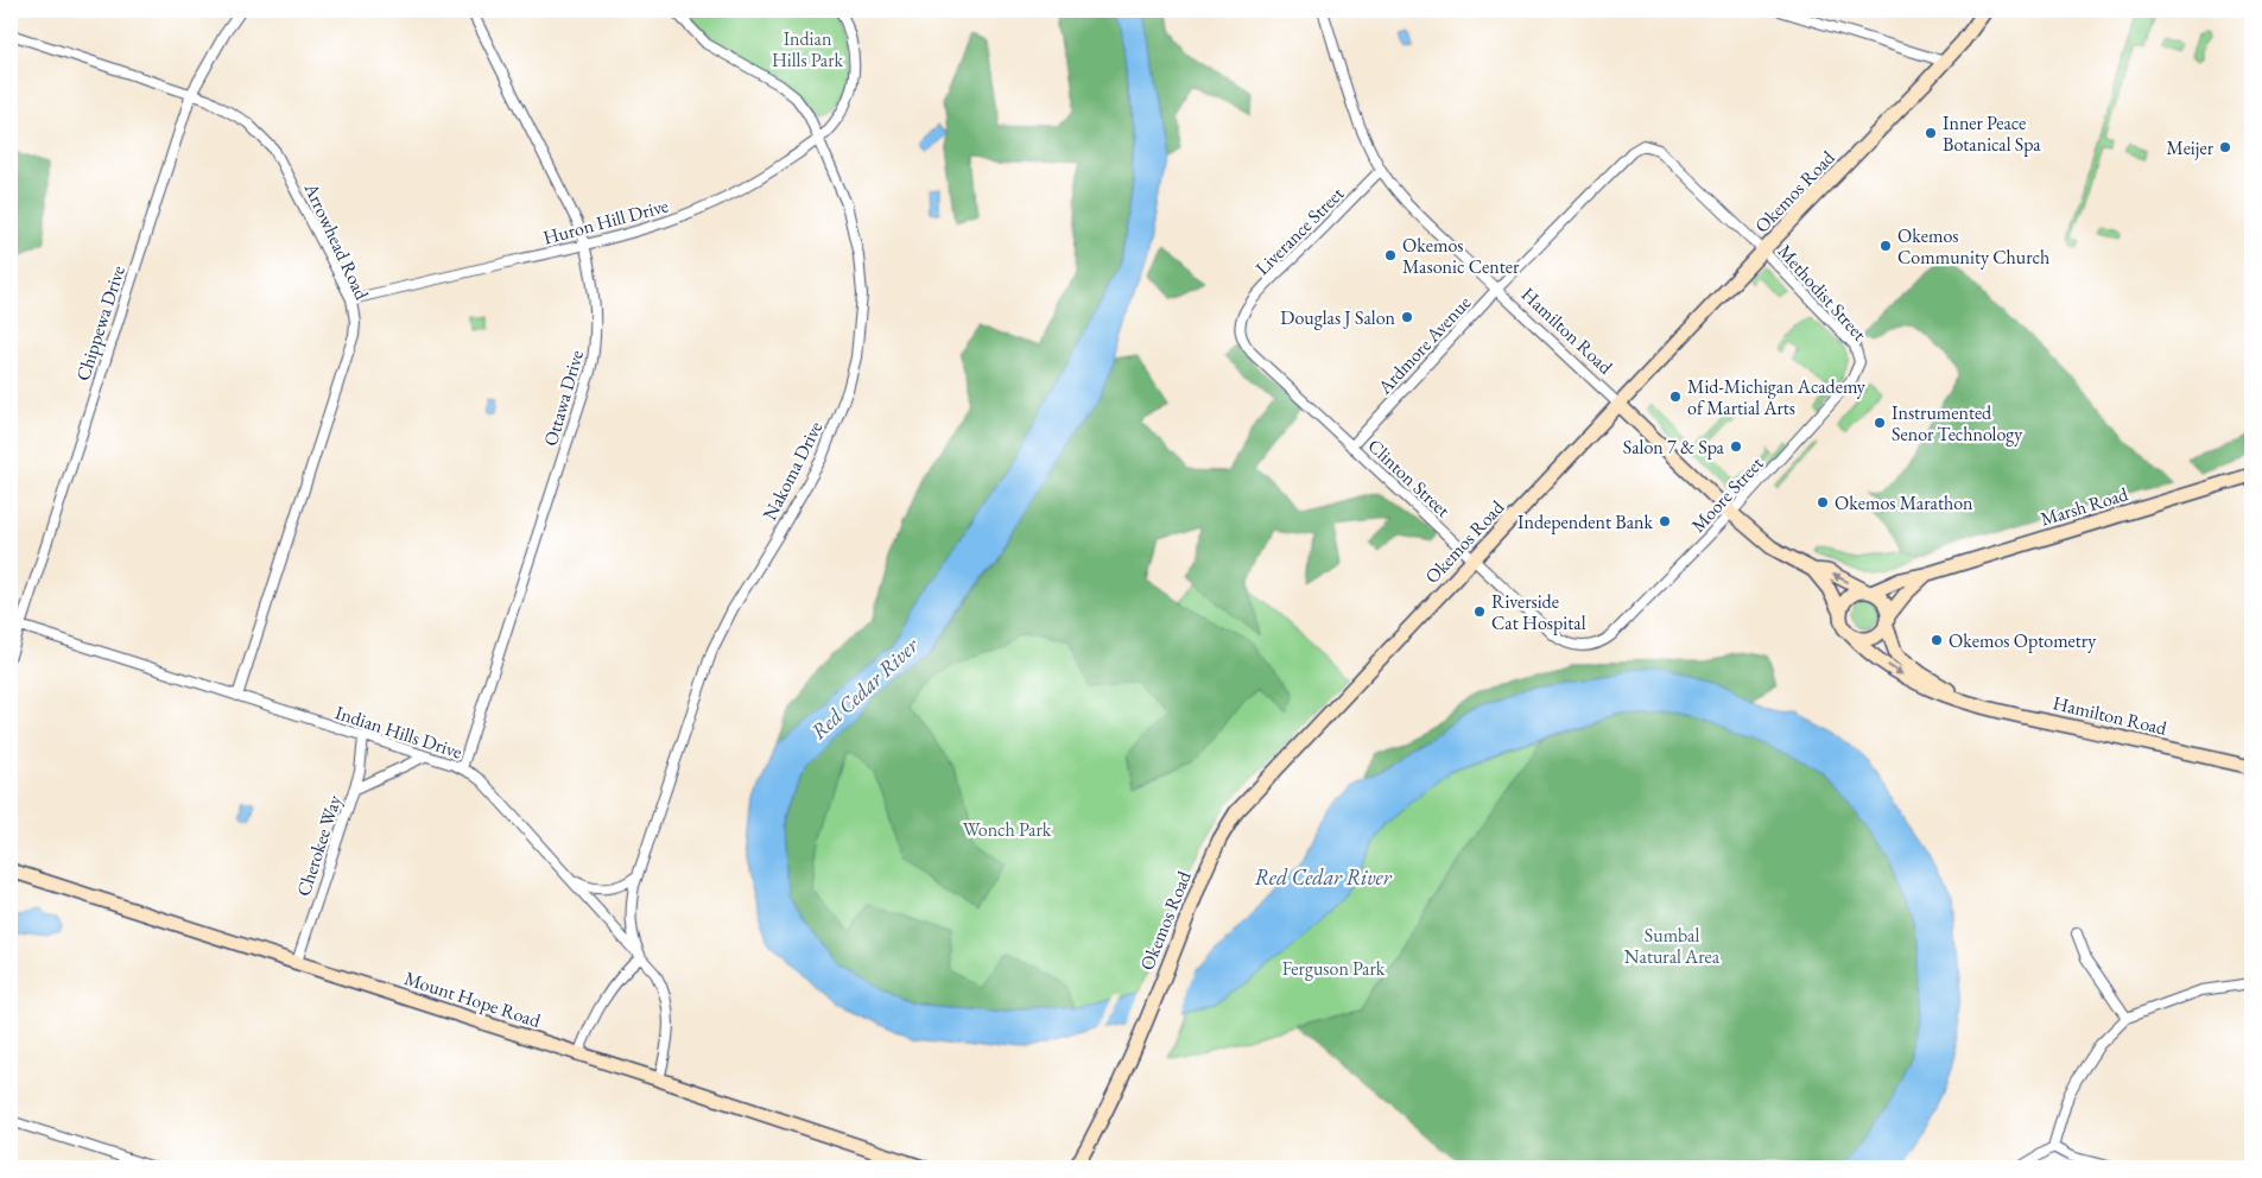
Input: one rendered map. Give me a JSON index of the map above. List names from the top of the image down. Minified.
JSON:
{"streets":{"street":["Okemos Road","Huron Hill Drive","Liverance Street","Arrowhead Road","Methodist Street","Chippewa Drive","Hamilton Road","Ardmore Avenue","Ottawa Drive","Nakoma Drive","Clinton Street","Moore Street","Marsh Road","Indian Hills Drive","Cherokee Way","Mount Hope Road"]},"crossings":[["Okemos Road","Methodist Street"],["Okemos Road","Hamilton Road"],["Okemos Road","Clinton Street"],["Huron Hill Drive","Arrowhead Road"],["Huron Hill Drive","Ottawa Drive"],["Huron Hill Drive","Nakoma Drive"],["Liverance Street","Hamilton Road"],["Liverance Street","Clinton Street"],["Arrowhead Road","Chippewa Drive"],["Arrowhead Road","Indian Hills Drive"],["Methodist Street","Ardmore Avenue"],["Methodist Street","Moore Street"],["Chippewa Drive","Indian Hills Drive"],["Hamilton Road","Ardmore Avenue"],["Hamilton Road","Moore Street"],["Hamilton Road","Marsh Road"],["Ardmore Avenue","Clinton Street"],["Ottawa Drive","Indian Hills Drive"],["Nakoma Drive","Indian Hills Drive"],["Clinton Street","Moore Street"],["Indian Hills Drive","Cherokee Way"],["Indian Hills Drive","Mount Hope Road"],["Cherokee Way","Mount Hope Road"]],"water":["Red Cedar River"],"parks":["Indian Hills Park","Wonch Park","Sumbal Natural Area","Ferguson Park"],"places":["Inner Peace Botanical Spa","Meijer","Okemos Community Church","Okemos Masonic Center","Douglas J Salon","Mid-Michigan Academy of Martial Arts","Instrumented Senor Technology","Salon 7 & Spa","Okemos Marathon","Independent Bank","Riverside Cat Hospital","Okemos Optometry"]}
